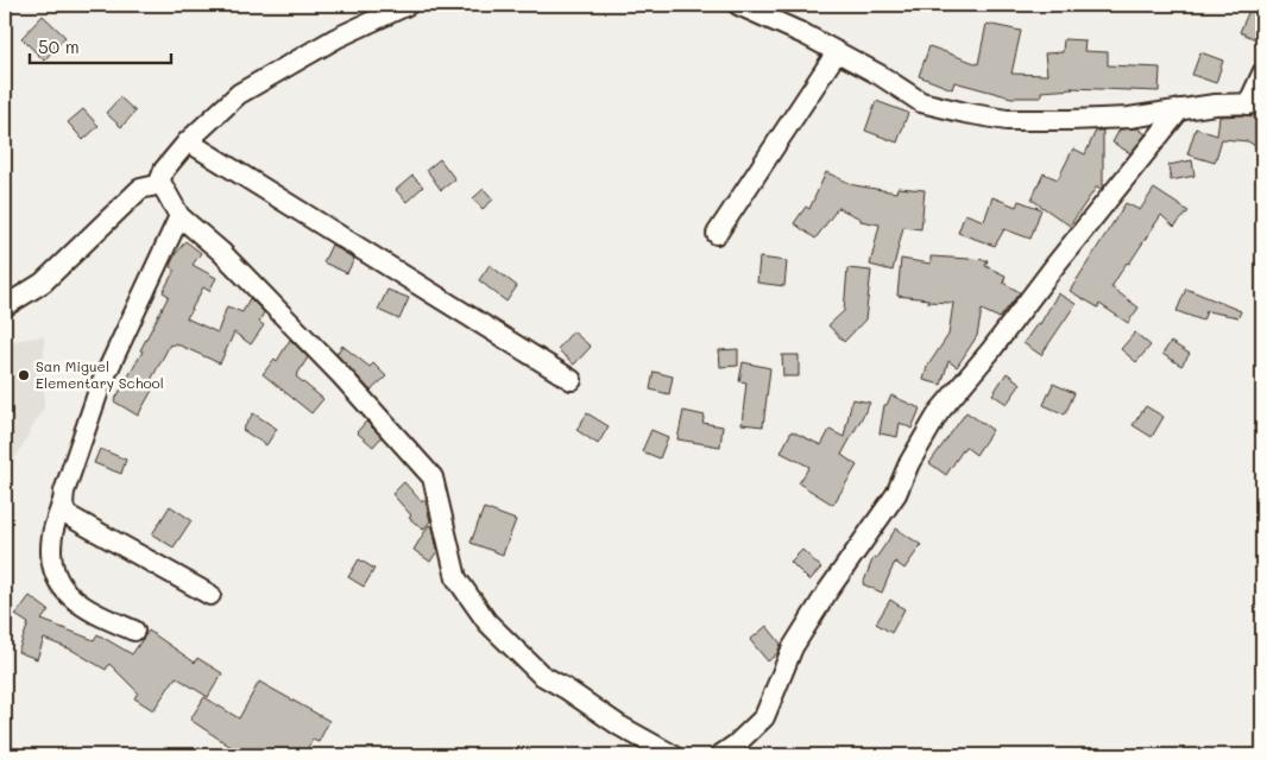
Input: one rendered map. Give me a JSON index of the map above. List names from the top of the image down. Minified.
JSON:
{"places":["San Miguel Elementary School"],"scale_bar":"50 m"}
